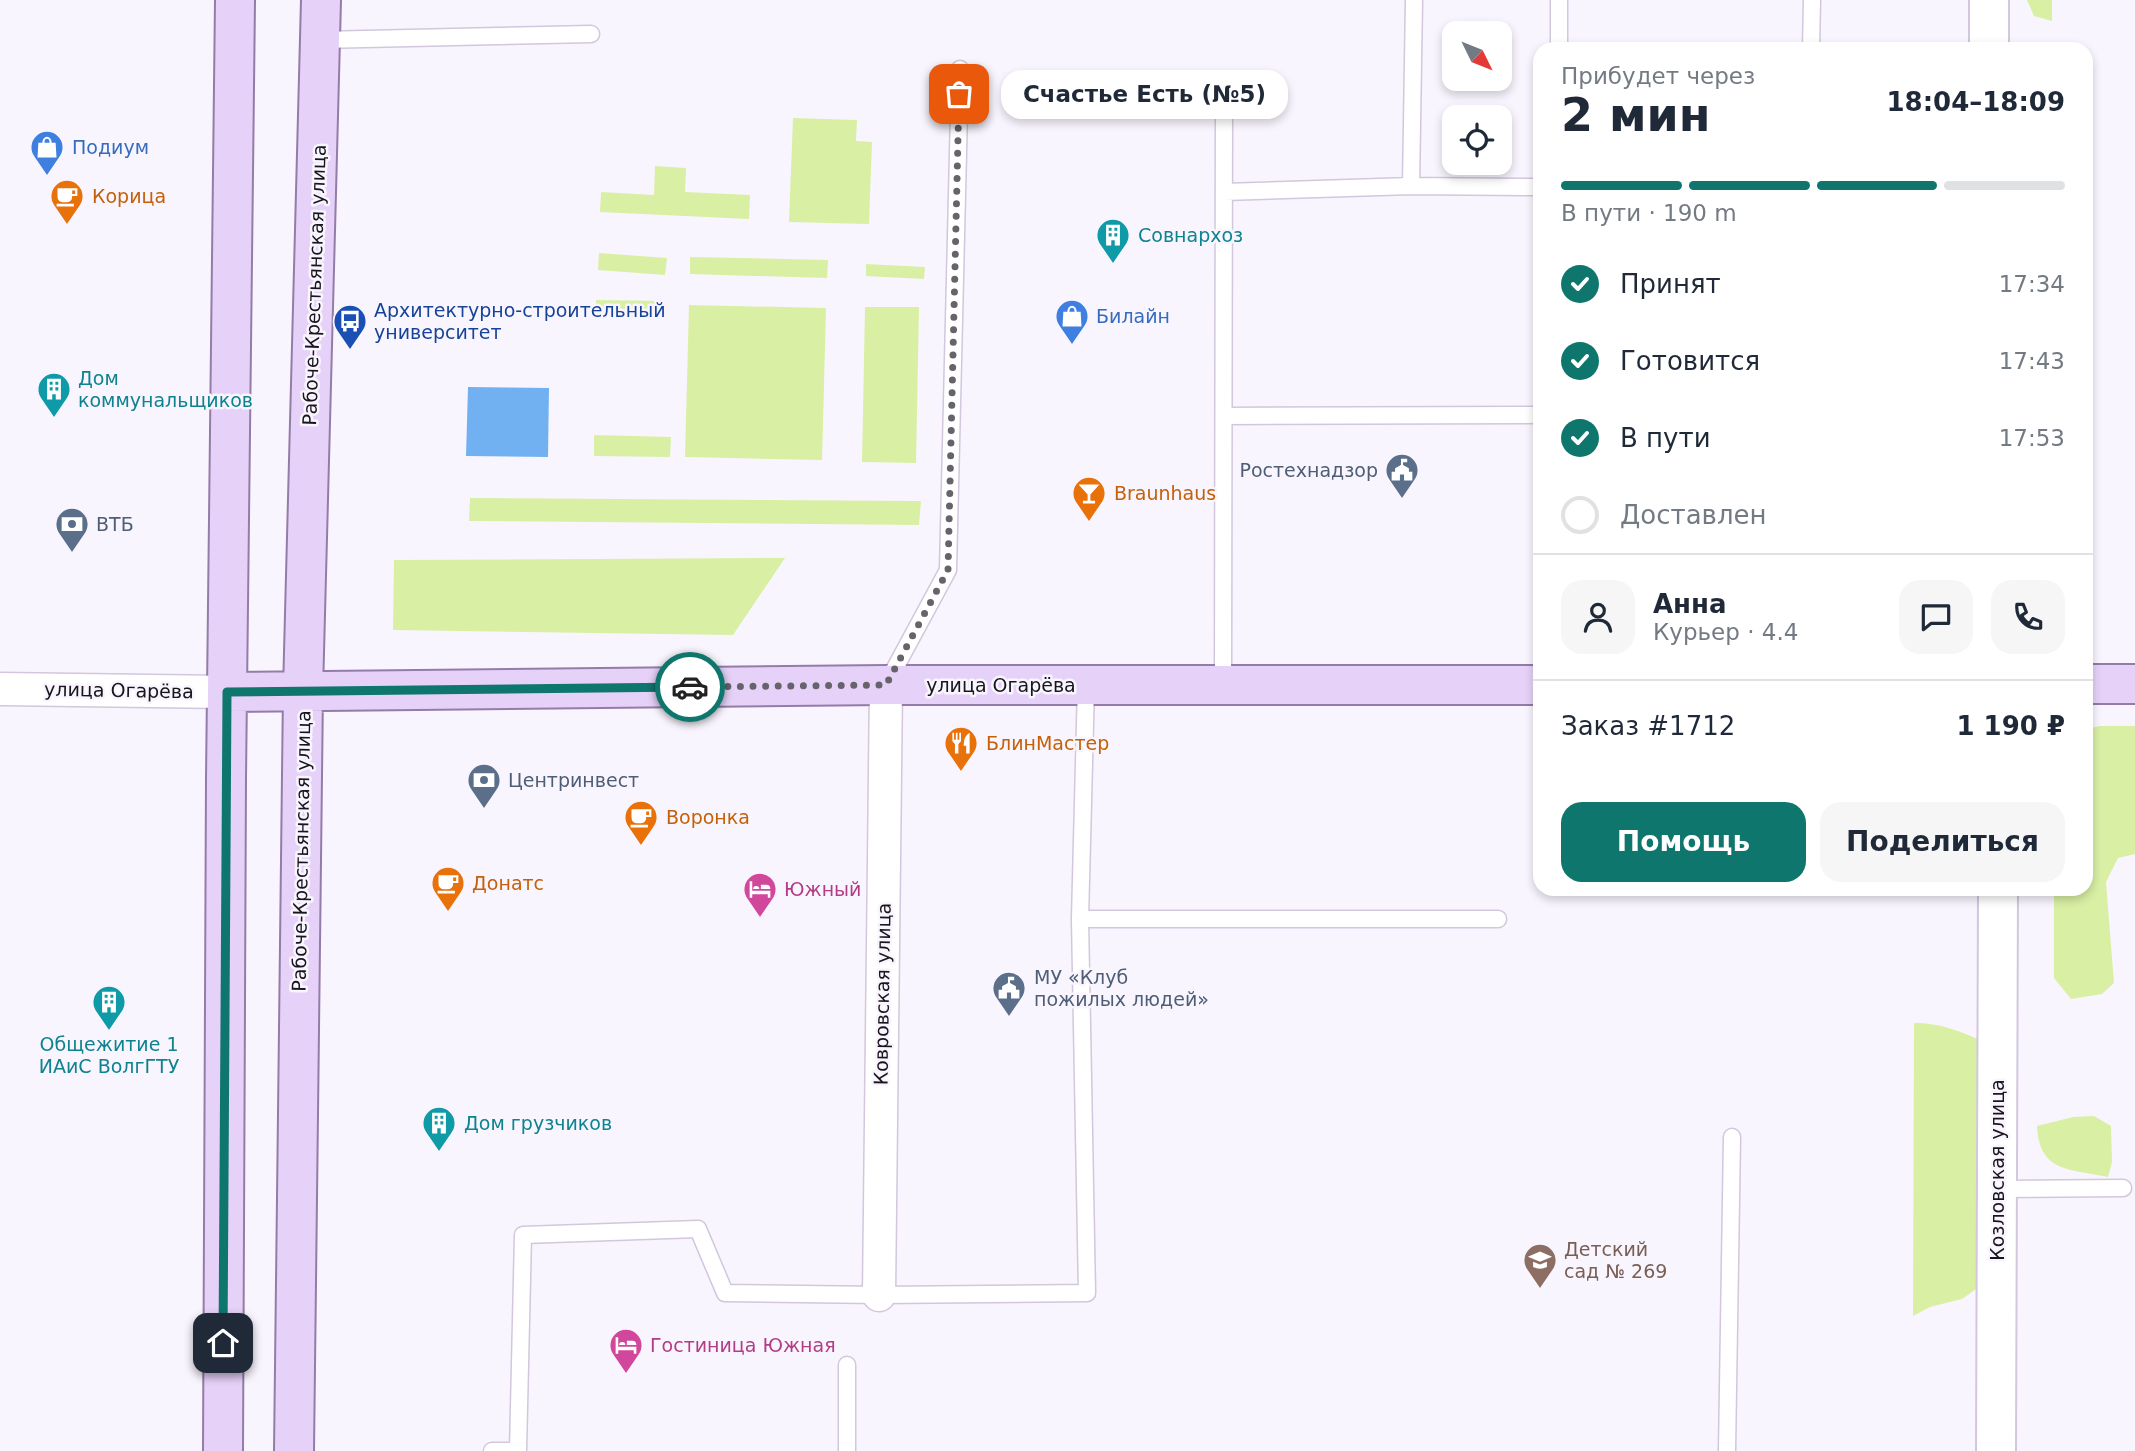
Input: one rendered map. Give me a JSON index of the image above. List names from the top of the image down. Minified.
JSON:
{"streets":{"main road":["Рабоче-Крестьянская улица","улица Огарёва"],"street":["Ковровская улица","Козловская улица"]},"crossings":[["Рабоче-Крестьянская улица","улица Огарёва"],["улица Огарёва","Ковровская улица"]],"places":{"other":["Счастье Есть (№5)"],"shop":["Подиум","Билайн"],"cafe":["Корица","Воронка","Донатс"],"building":["Совнархоз","Дом коммунальщиков","Общежитие 1 ИАиС ВолгГТУ","Дом грузчиков"],"bus stop":["Архитектурно-строительный университет"],"public building":["Ростехнадзор","МУ «Клуб пожилых людей»"],"bar":["Braunhaus"],"bank":["ВТБ","Центринвест"],"restaurant":["БлинМастер"],"hotel":["Южный","Гостиница Южная"],"school or university":["Детский сад № 269"]},"north":"bottom right","page":{"heading":["2 мин","Прибудет через","18:04–18:09"],"panel":["Анна","Курьер · 4.4","Заказ #1712","1 190 ₽"],"bubble":"Счастье Есть (№5)","bar":"В пути · 190 m","list":[["Принят","17:34"],["Готовится","17:43"],["В пути","17:53"],"Доставлен"],"buttons":["Помощь","Поделиться"]}}
